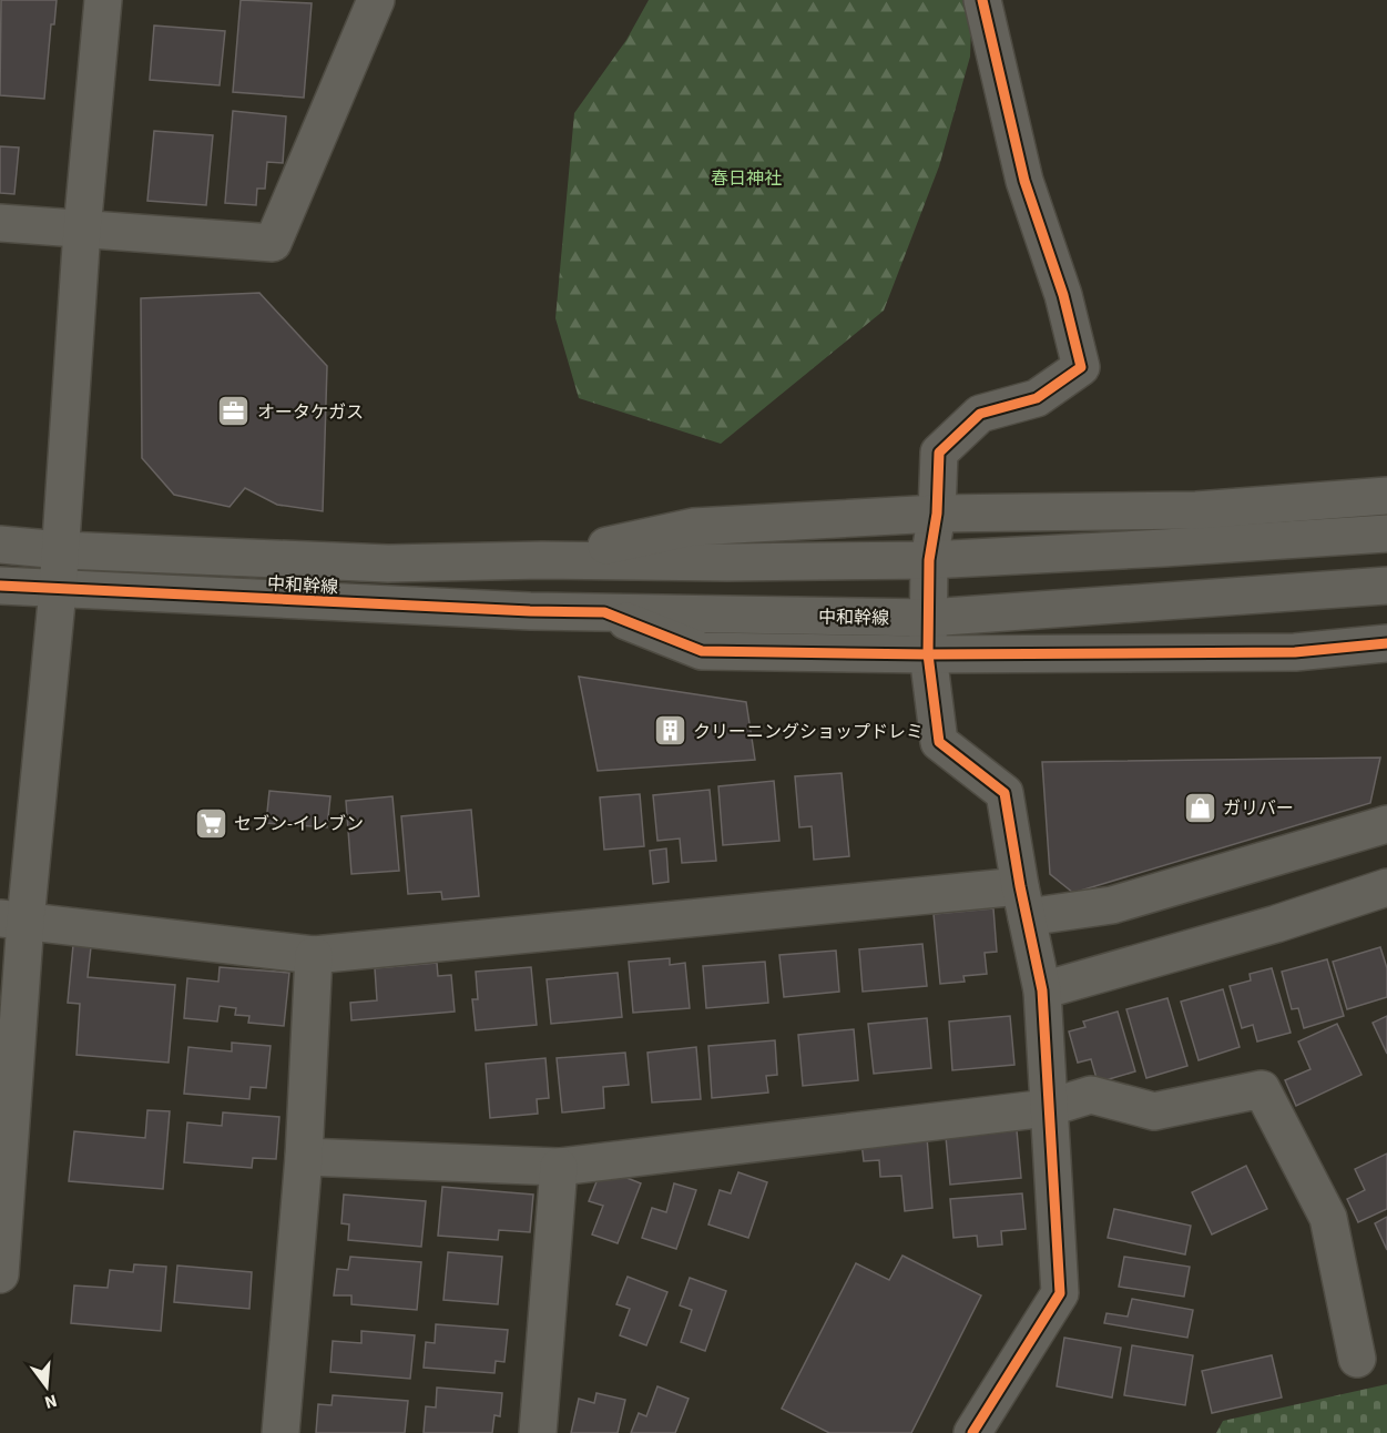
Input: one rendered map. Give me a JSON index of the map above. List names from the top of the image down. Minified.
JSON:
{"streets":{"street":["中和幹線"]},"parks":["春日神社"],"places":{"office":["オータケガス"],"building":["クリーニングショップドレミ"],"shop":["ガリバー"],"supermarket":["セブン-イレブン"]},"north":"bottom"}
